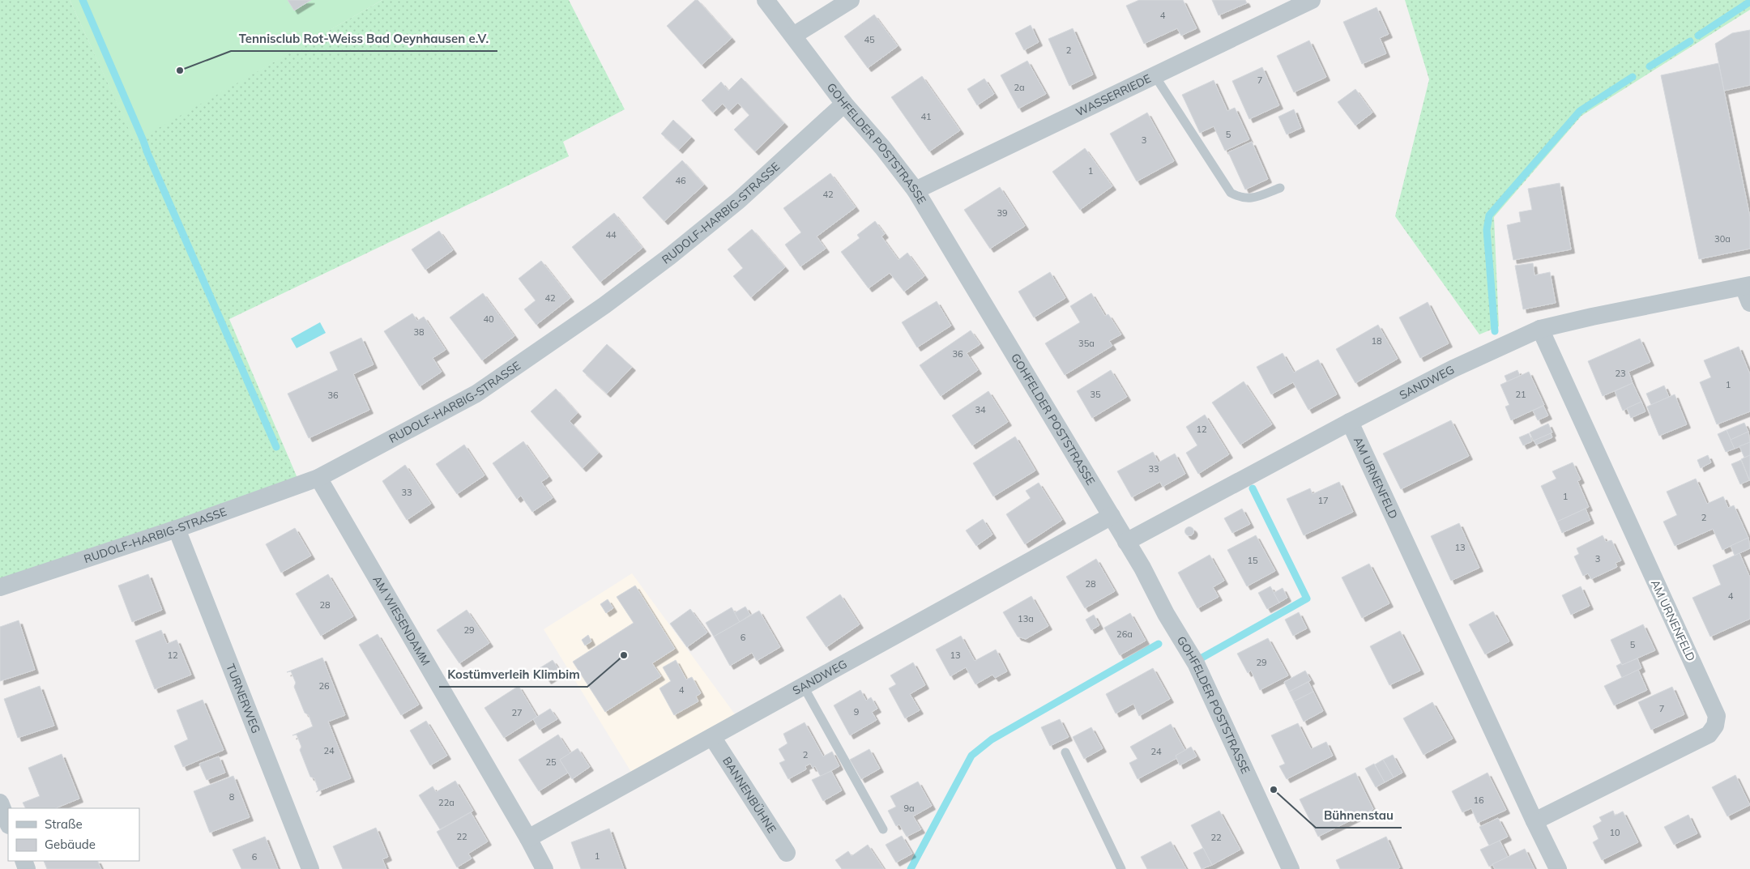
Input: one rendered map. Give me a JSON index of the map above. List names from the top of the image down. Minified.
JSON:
{"streets":{"street":["WASSERRIEDE","GOHFELDER POSTSTRASSE","RUDOLF-HARBIG-STRASSE","SANDWEG","AM URNENFELD","AM WIESENDAMM","TURNERWEG","BANNENBÜHNE"]},"crossings":[["WASSERRIEDE","GOHFELDER POSTSTRASSE"],["GOHFELDER POSTSTRASSE","RUDOLF-HARBIG-STRASSE"],["GOHFELDER POSTSTRASSE","SANDWEG"],["RUDOLF-HARBIG-STRASSE","AM WIESENDAMM"],["RUDOLF-HARBIG-STRASSE","TURNERWEG"],["SANDWEG","AM URNENFELD"],["SANDWEG","AM WIESENDAMM"],["SANDWEG","BANNENBÜHNE"]],"places":["Tennisclub Rot-Weiss Bad Oeynhausen e.V.","Kostümverleih Klimbim","Bühnenstau"],"house_numbers":["4","45","2","7","2a","41","5","3","1","46","42","39","44","30a","42","40","38","18","35a","36","23","1","35","21","36","34","12","33","33","1","17","2","13","3","15","28","4","28","13a","29","26a","6","5","12","13","29","26","4","7","9","27","24","24","2","25","8","16","22a","9a","10","22","22","1","6"],"legend":["Straße","Gebäude"]}
